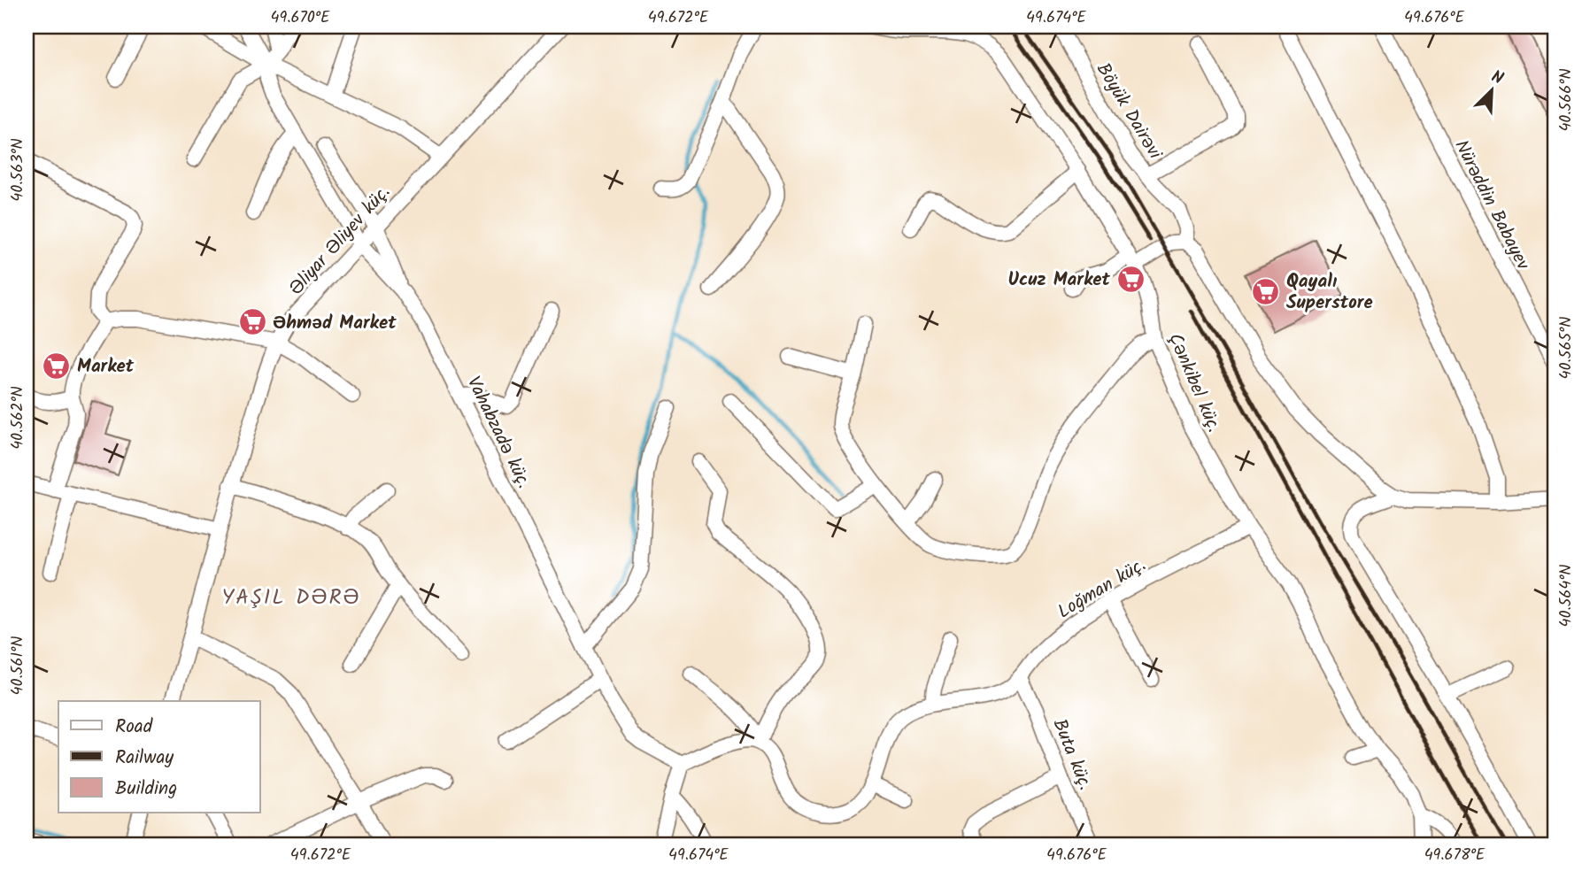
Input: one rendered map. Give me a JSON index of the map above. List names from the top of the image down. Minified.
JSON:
{"streets":{"street":["Böyük Dairəvi","Nürəddin Babayev","Əliyar Əliyev küç.","Çənkibel küç.","Vahabzadə küç.","Loğman küç.","Buta küç."]},"crossings":[["Əliyar Əliyev küç.","Vahabzadə küç."],["Çənkibel küç.","Loğman küç."],["Loğman küç.","Buta küç."]],"districts":["YAŞIL DƏRƏ"],"places":{"supermarket":["Ucuz Market","Qayalı Superstore","Əhməd Market","Market"]},"legend":["Road","Railway","Building"],"north":"top right","coordinates":["49.670°E","49.672°E","49.674°E","49.676°E","40.566°N","40.563°N","40.565°N","40.562°N","40.564°N","40.561°N","49.678°E"]}
